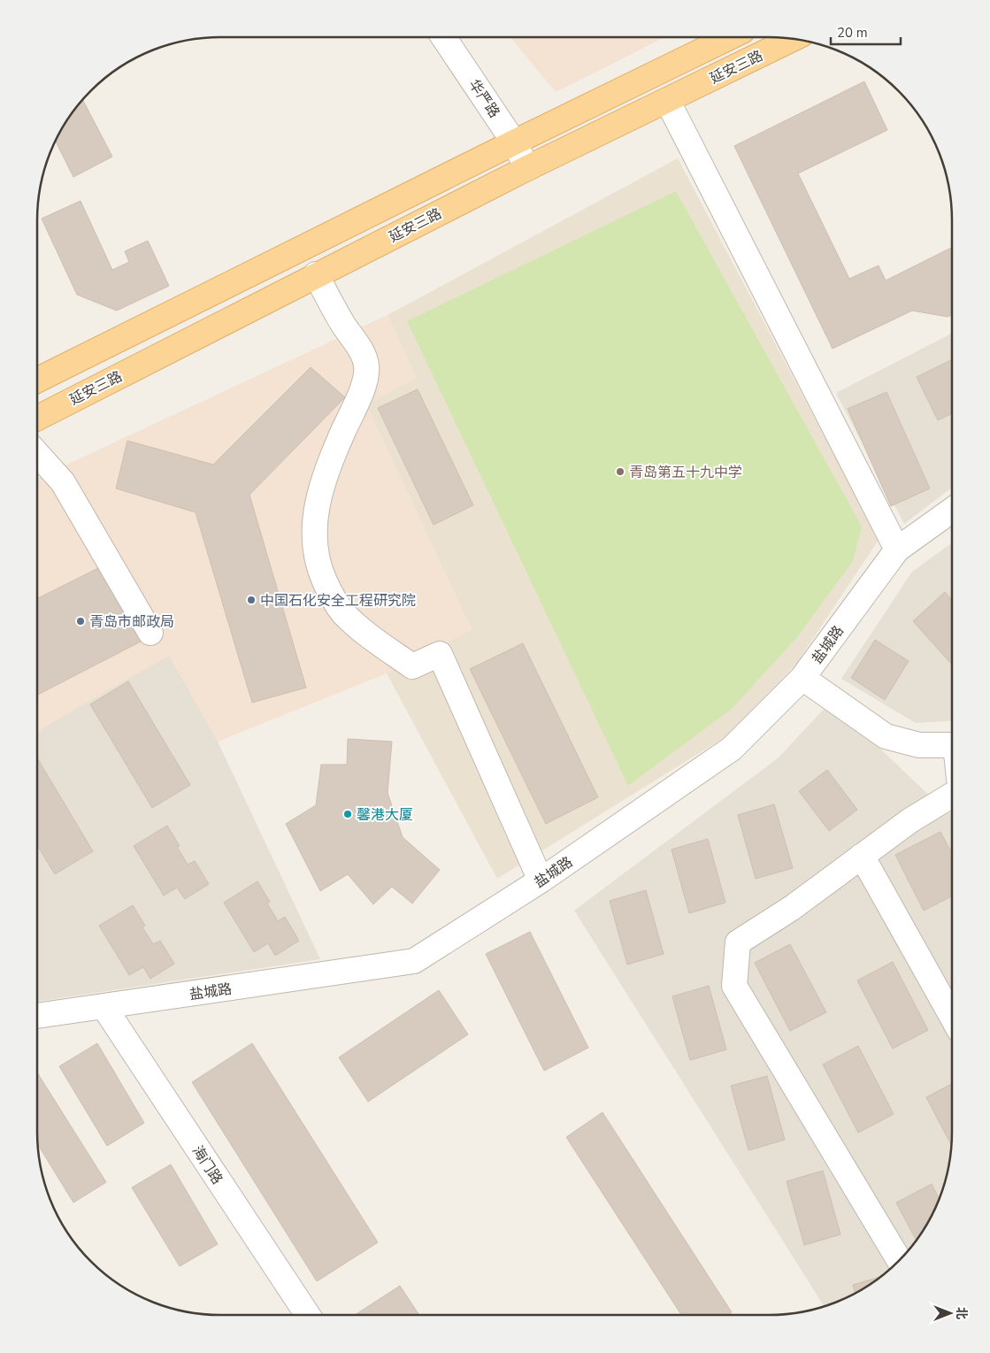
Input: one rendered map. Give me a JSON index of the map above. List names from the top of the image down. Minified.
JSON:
{"streets":{"main road":["延安三路"],"street":["华严路","盐城路","海门路"]},"crossings":[["延安三路","华严路"],["盐城路","海门路"]],"places":["青岛第五十九中学","中国石化安全工程研究院","青岛市邮政局","馨港大厦"],"scale_bar":"20 m","north":"right"}
